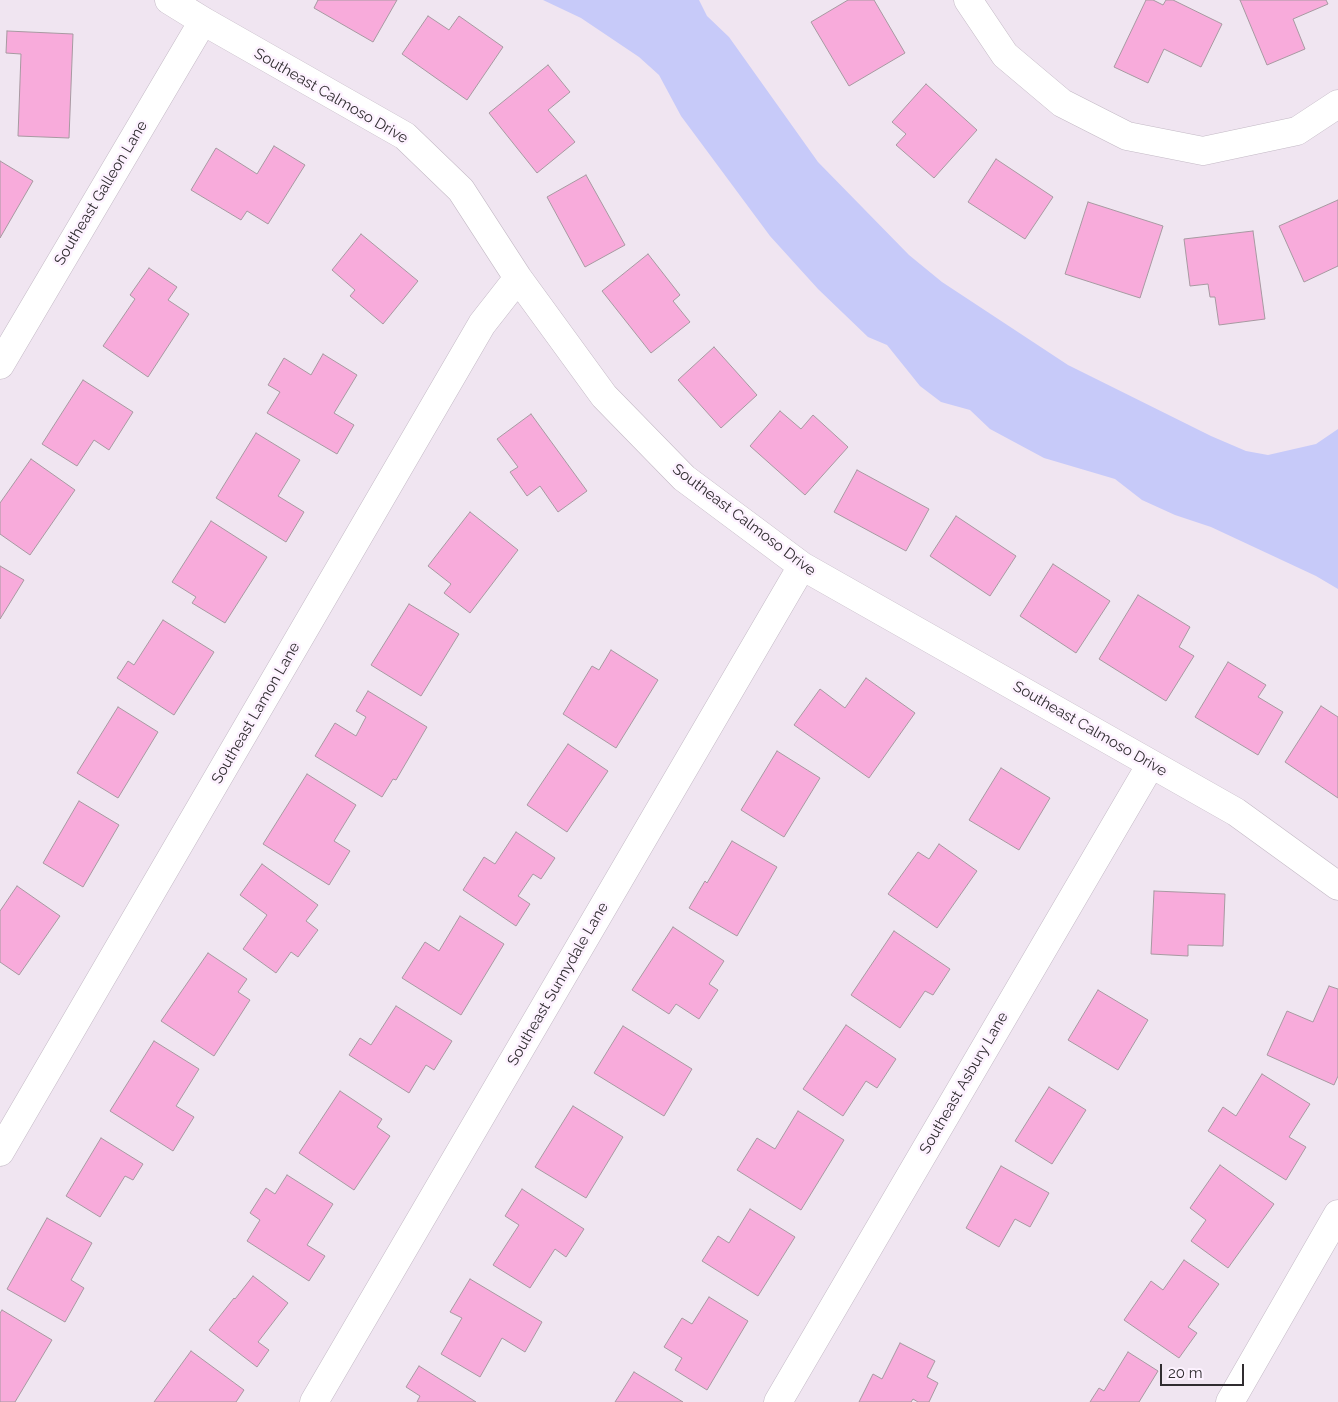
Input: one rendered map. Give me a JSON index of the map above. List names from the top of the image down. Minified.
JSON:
{"streets":{"street":["Southeast Calmoso Drive","Southeast Galleon Lane","Southeast Lamon Lane","Southeast Sunnydale Lane","Southeast Asbury Lane"]},"crossings":[["Southeast Calmoso Drive","Southeast Galleon Lane"],["Southeast Calmoso Drive","Southeast Lamon Lane"],["Southeast Calmoso Drive","Southeast Sunnydale Lane"],["Southeast Calmoso Drive","Southeast Asbury Lane"]],"scale_bar":"20 m"}
